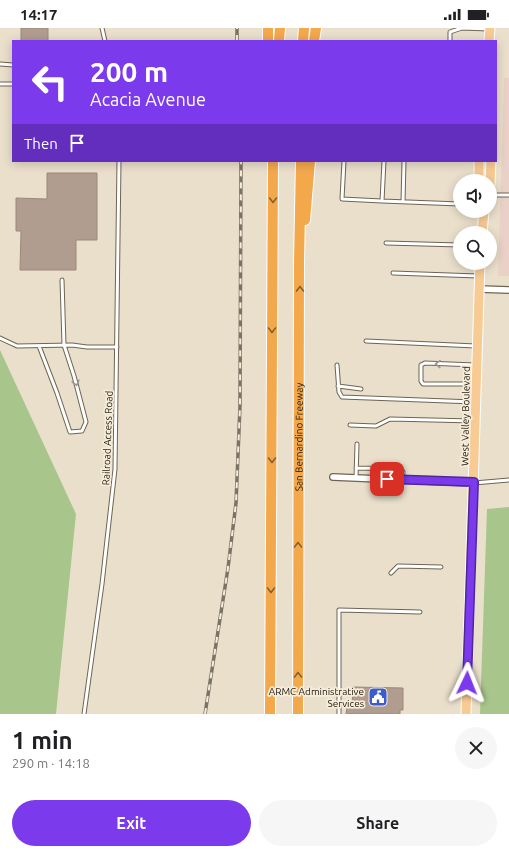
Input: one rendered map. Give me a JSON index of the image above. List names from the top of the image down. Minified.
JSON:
{"streets":{"highway":["San Bernardino Freeway"],"main road":["West Valley Boulevard"],"lane":["Railroad Access Road"]},"places":{"public building":["ARMC Administrative Services"]},"page":{"status":"14:17","turn":["200 m","Acacia Avenue"],"then":"Then","heading":["1 min","290 m · 14:18"],"buttons":["Exit","Share"]}}
